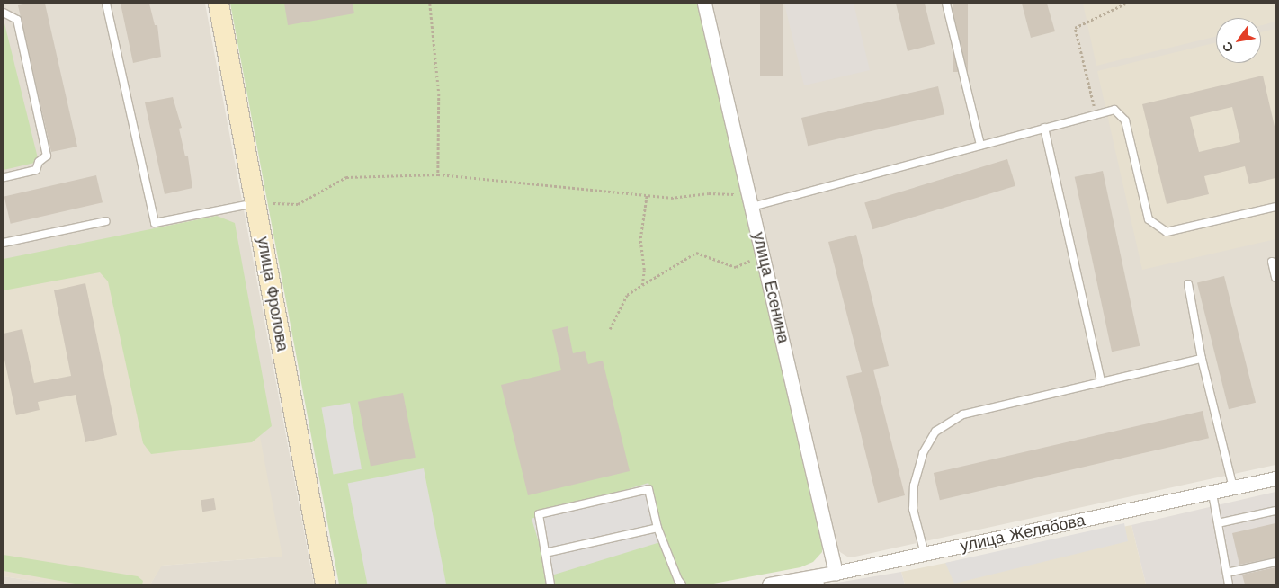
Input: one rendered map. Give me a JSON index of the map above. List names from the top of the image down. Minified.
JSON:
{"streets":{"street":["улица Есенина","улица Фролова","улица Желябова"]},"crossings":[["улица Есенина","улица Желябова"]],"north":"bottom left"}
